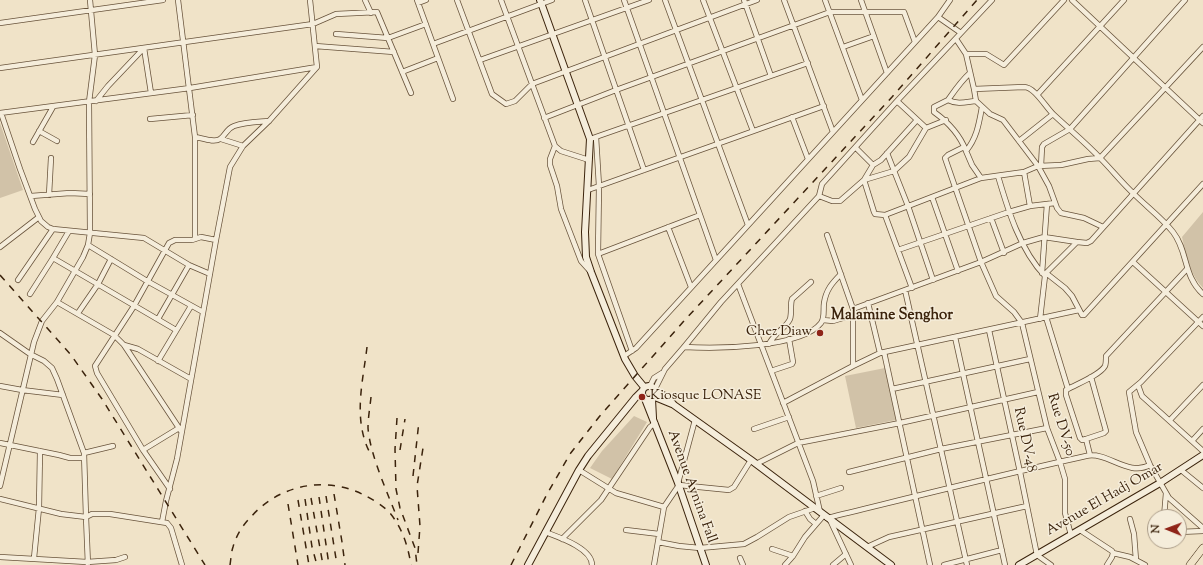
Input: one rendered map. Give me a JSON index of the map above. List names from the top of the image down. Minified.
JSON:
{"streets":{"street":["Rue DV-50","Rue DV-48","Avenue Aynina Fall","Avenue El Hadj Omar"]},"crossings":[["Rue DV-50","Avenue El Hadj Omar"],["Rue DV-48","Avenue El Hadj Omar"]],"districts":["Malamine Senghor"],"places":["Chez Diaw","Kiosque LONASE"],"north":"left"}
